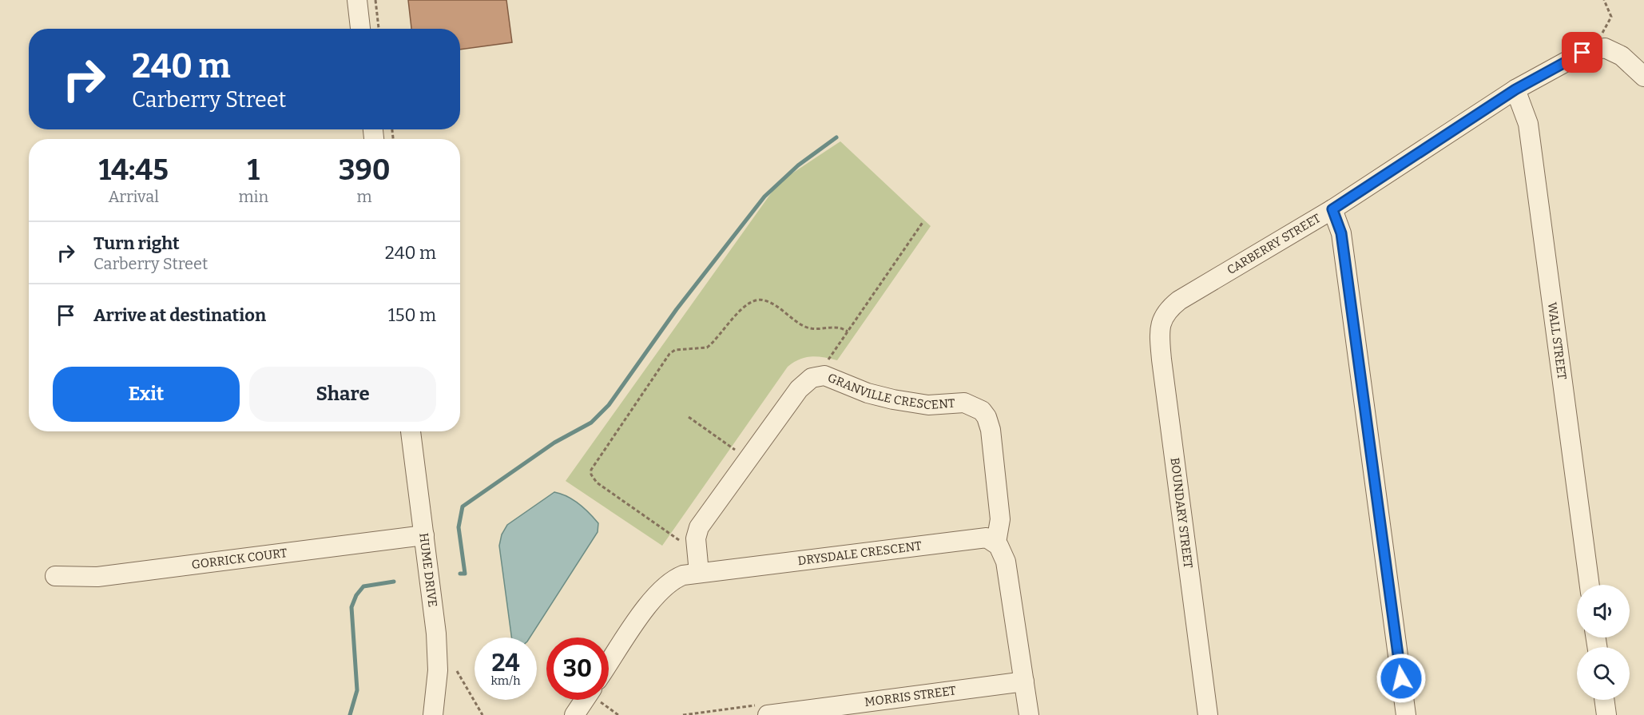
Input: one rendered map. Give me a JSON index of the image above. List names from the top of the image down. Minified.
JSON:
{"streets":{"street":["CARBERRY STREET","WALL STREET","GRANVILLE CRESCENT","BOUNDARY STREET","DRYSDALE CRESCENT","GORRICK COURT","HUME DRIVE","MORRIS STREET"]},"crossings":[["CARBERRY STREET","WALL STREET"],["CARBERRY STREET","BOUNDARY STREET"],["GRANVILLE CRESCENT","DRYSDALE CRESCENT"],["GORRICK COURT","HUME DRIVE"]],"page":{"turn":["240 m","Carberry Street"],"eta":["14:45","Arrival","1","min","390","m"],"list":[{"name":"Turn right","note":"Carberry Street","value":"240 m"},{"name":"Arrive at destination","value":"150 m"}],"buttons":["Exit","Share"],"speed":"24 km/h","limit":"30"}}
